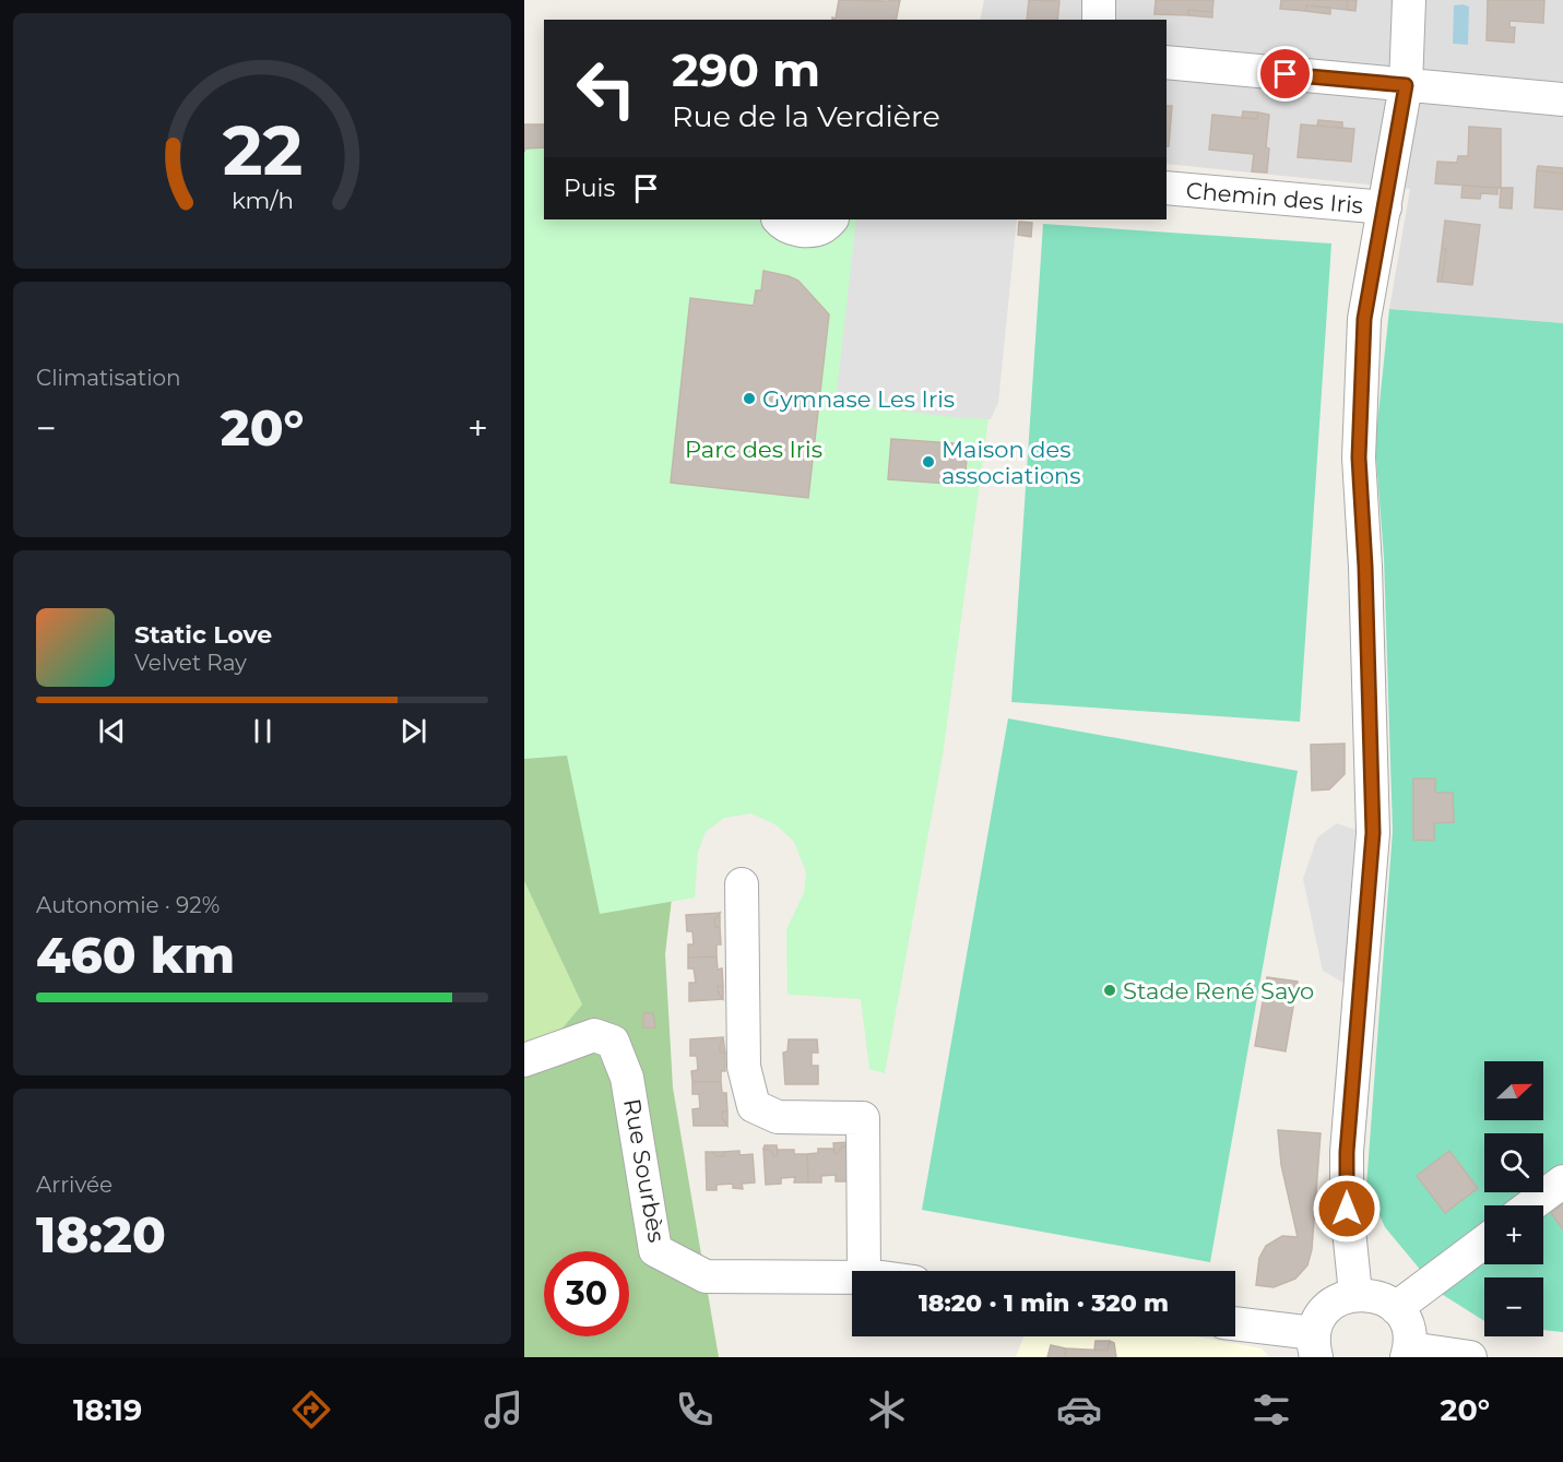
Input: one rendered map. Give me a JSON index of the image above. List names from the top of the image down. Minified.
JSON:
{"streets":{"street":["Chemin des Iris","Rue Sourbès"]},"parks":["Parc des Iris"],"places":["Gymnase Les Iris","Maison des associations","Stade René Sayo"],"north":"right","page":{"turn":["290 m","Rue de la Verdière"],"then":"Puis","tile":["Climatisation",["Autonomie · 92%","460 km"],["Arrivée","18:20"]],"heat":["−","20°","+"],"song":["Static Love","Velvet Ray"],"map_buttons":["+","−"],"limit":"30","trip":"18:20 · 1 min · 320 m","tabs":["18:19","20°"],"gauge":["22","km/h"]}}
